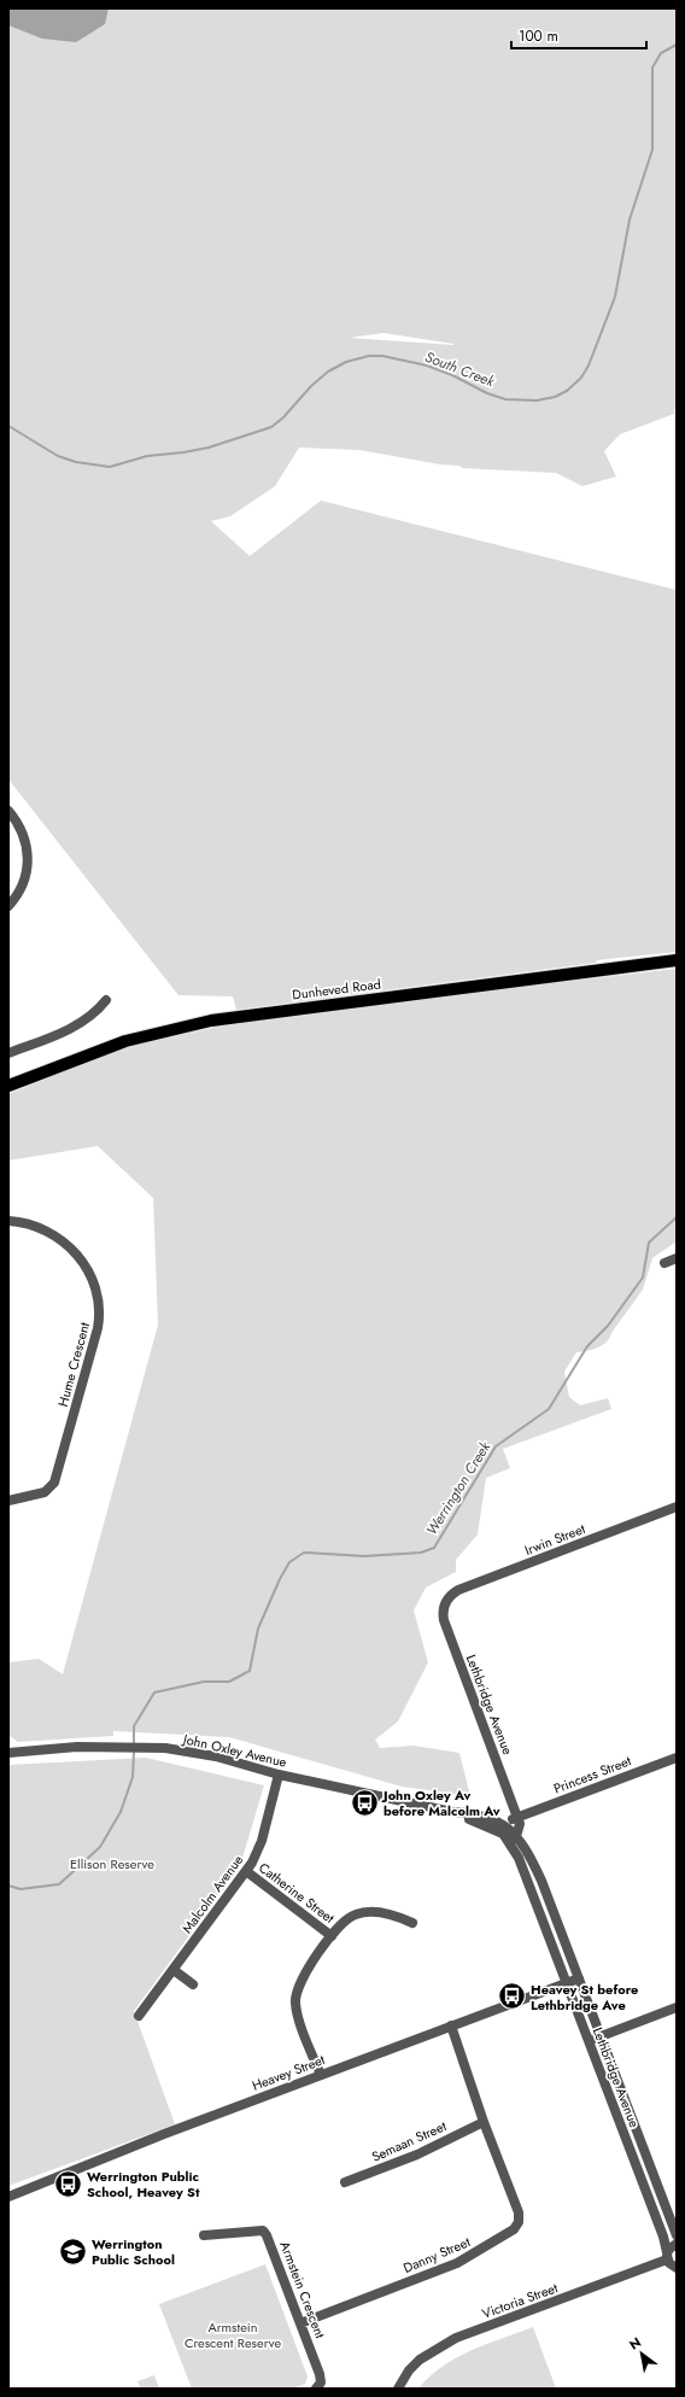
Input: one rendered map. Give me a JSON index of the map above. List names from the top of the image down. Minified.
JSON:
{"streets":{"main road":["Dunheved Road"],"street":["Hume Crescent","Irwin Street","Lethbridge Avenue","John Oxley Avenue","Princess Street","Catherine Street","Malcolm Avenue","Heavey Street","Semaan Street","Danny Street","Armstein Crescent","Victoria Street"]},"crossings":[["Irwin Street","Lethbridge Avenue"],["Lethbridge Avenue","John Oxley Avenue"],["Lethbridge Avenue","Princess Street"],["Lethbridge Avenue","Heavey Street"],["Lethbridge Avenue","Victoria Street"],["John Oxley Avenue","Malcolm Avenue"],["Catherine Street","Malcolm Avenue"],["Heavey Street","Danny Street"],["Semaan Street","Danny Street"],["Danny Street","Armstein Crescent"]],"water":["South Creek","Werrington Creek"],"parks":["Ellison Reserve","Armstein Crescent Reserve"],"places":{"bus stop":["John Oxley Av before Malcolm Av","Heavey St before Lethbridge Ave","Werrington Public School, Heavey St"],"school or university":["Werrington Public School"]},"scale_bar":"100 m","north":"top left"}
